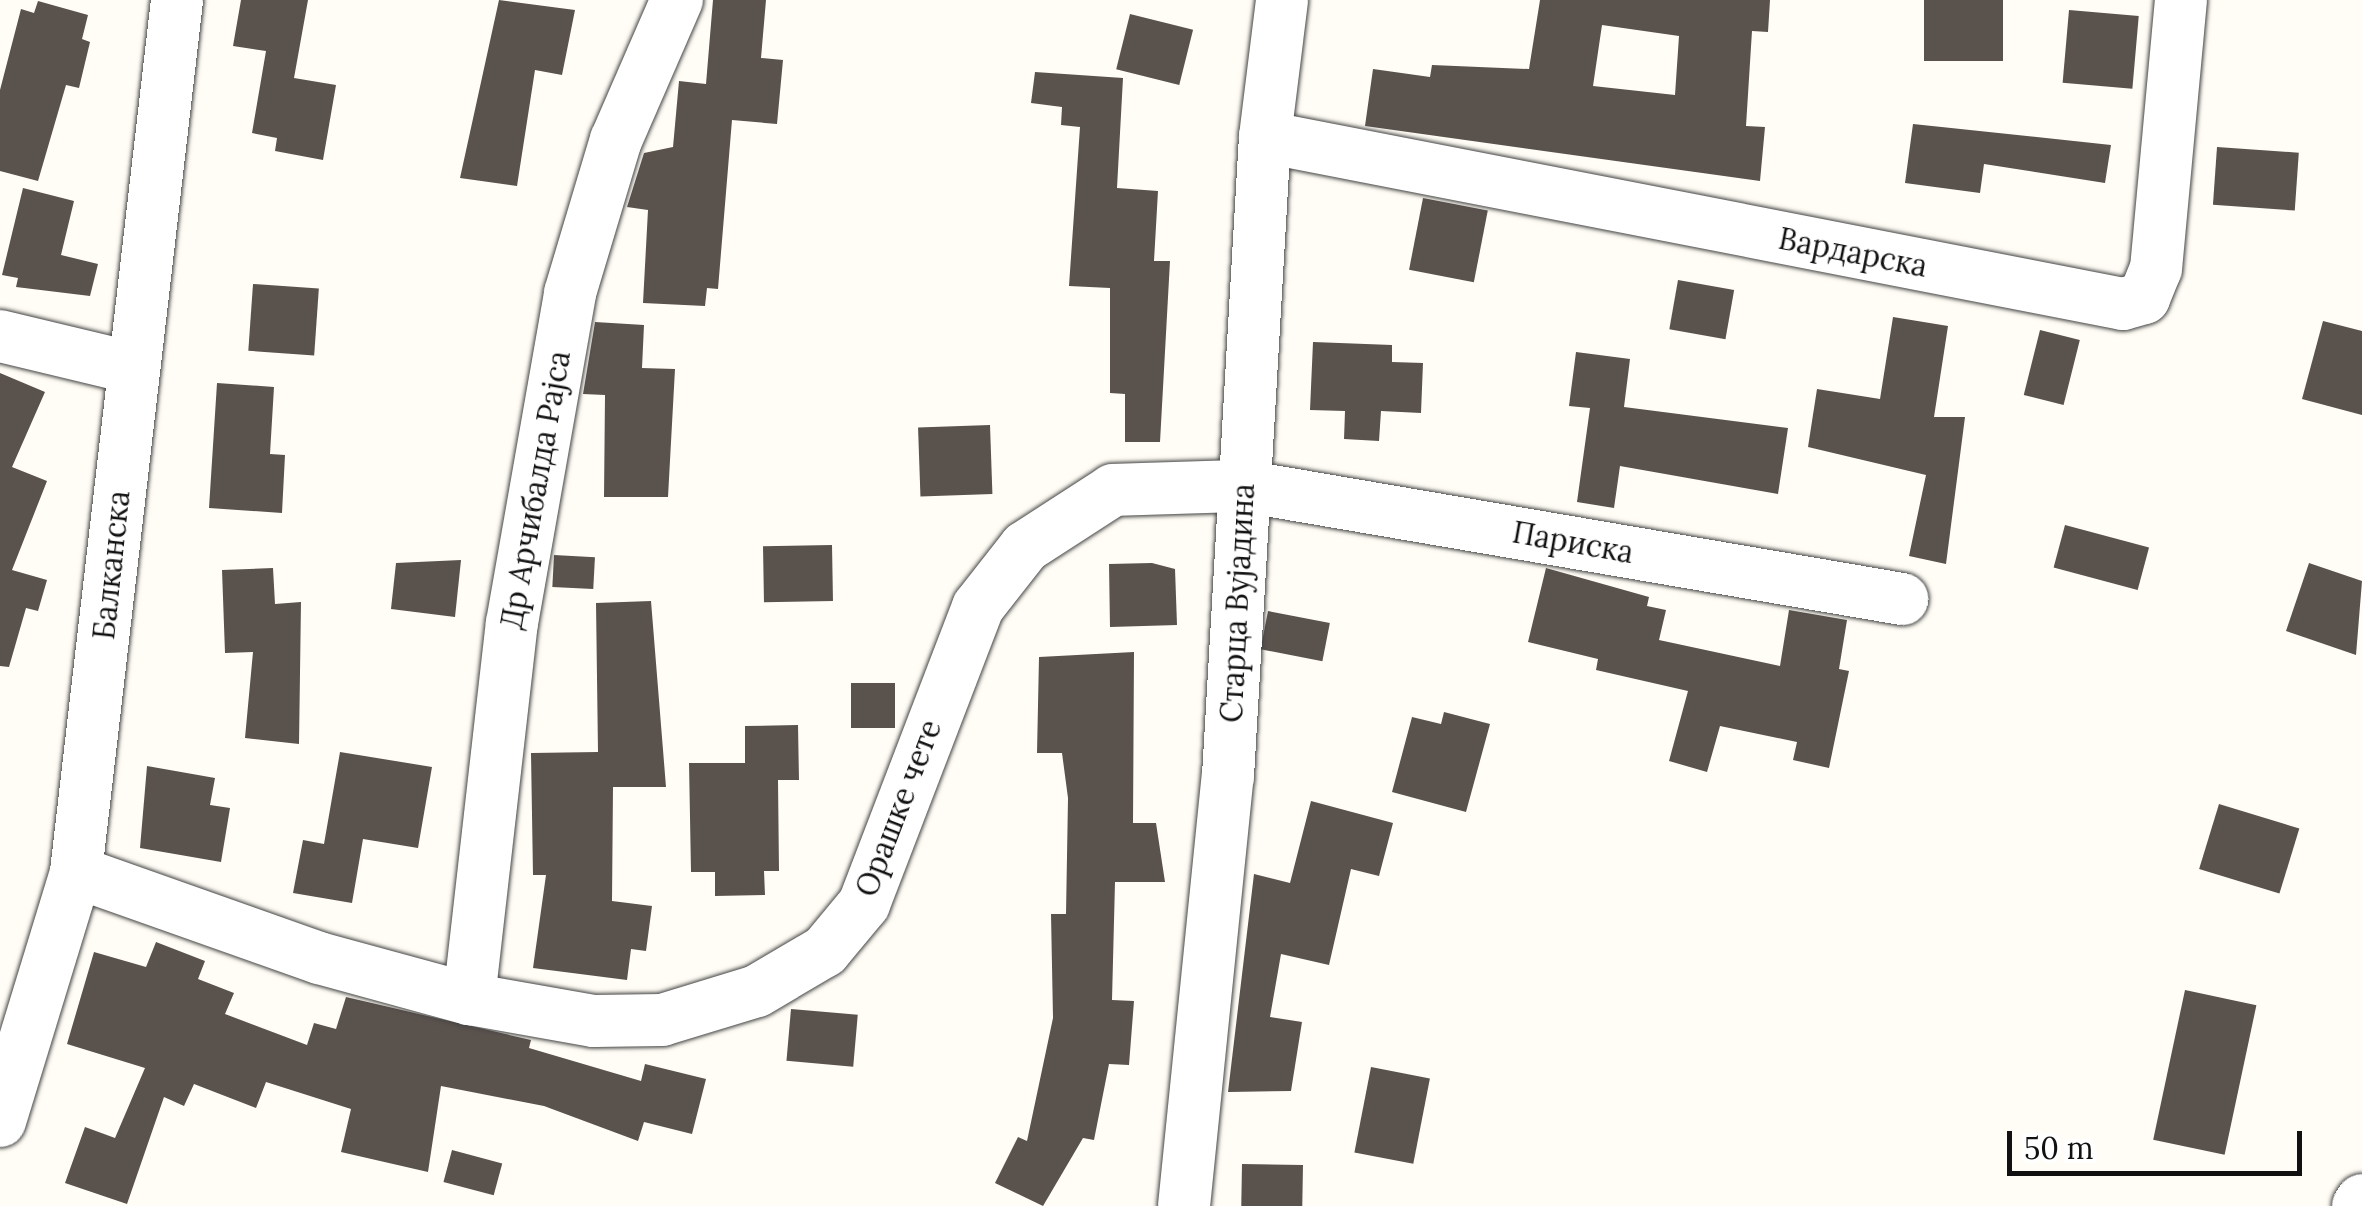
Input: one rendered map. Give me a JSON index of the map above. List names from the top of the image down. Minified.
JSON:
{"streets":{"street":["Вардарска","Др Арчибалда Рајса","Париска","Балканска","Старца Вујадина","Орашке чете"]},"crossings":[["Вардарска","Старца Вујадина"],["Др Арчибалда Рајса","Орашке чете"],["Париска","Старца Вујадина"],["Париска","Орашке чете"],["Балканска","Орашке чете"],["Старца Вујадина","Орашке чете"]],"scale_bar":"50 m"}
